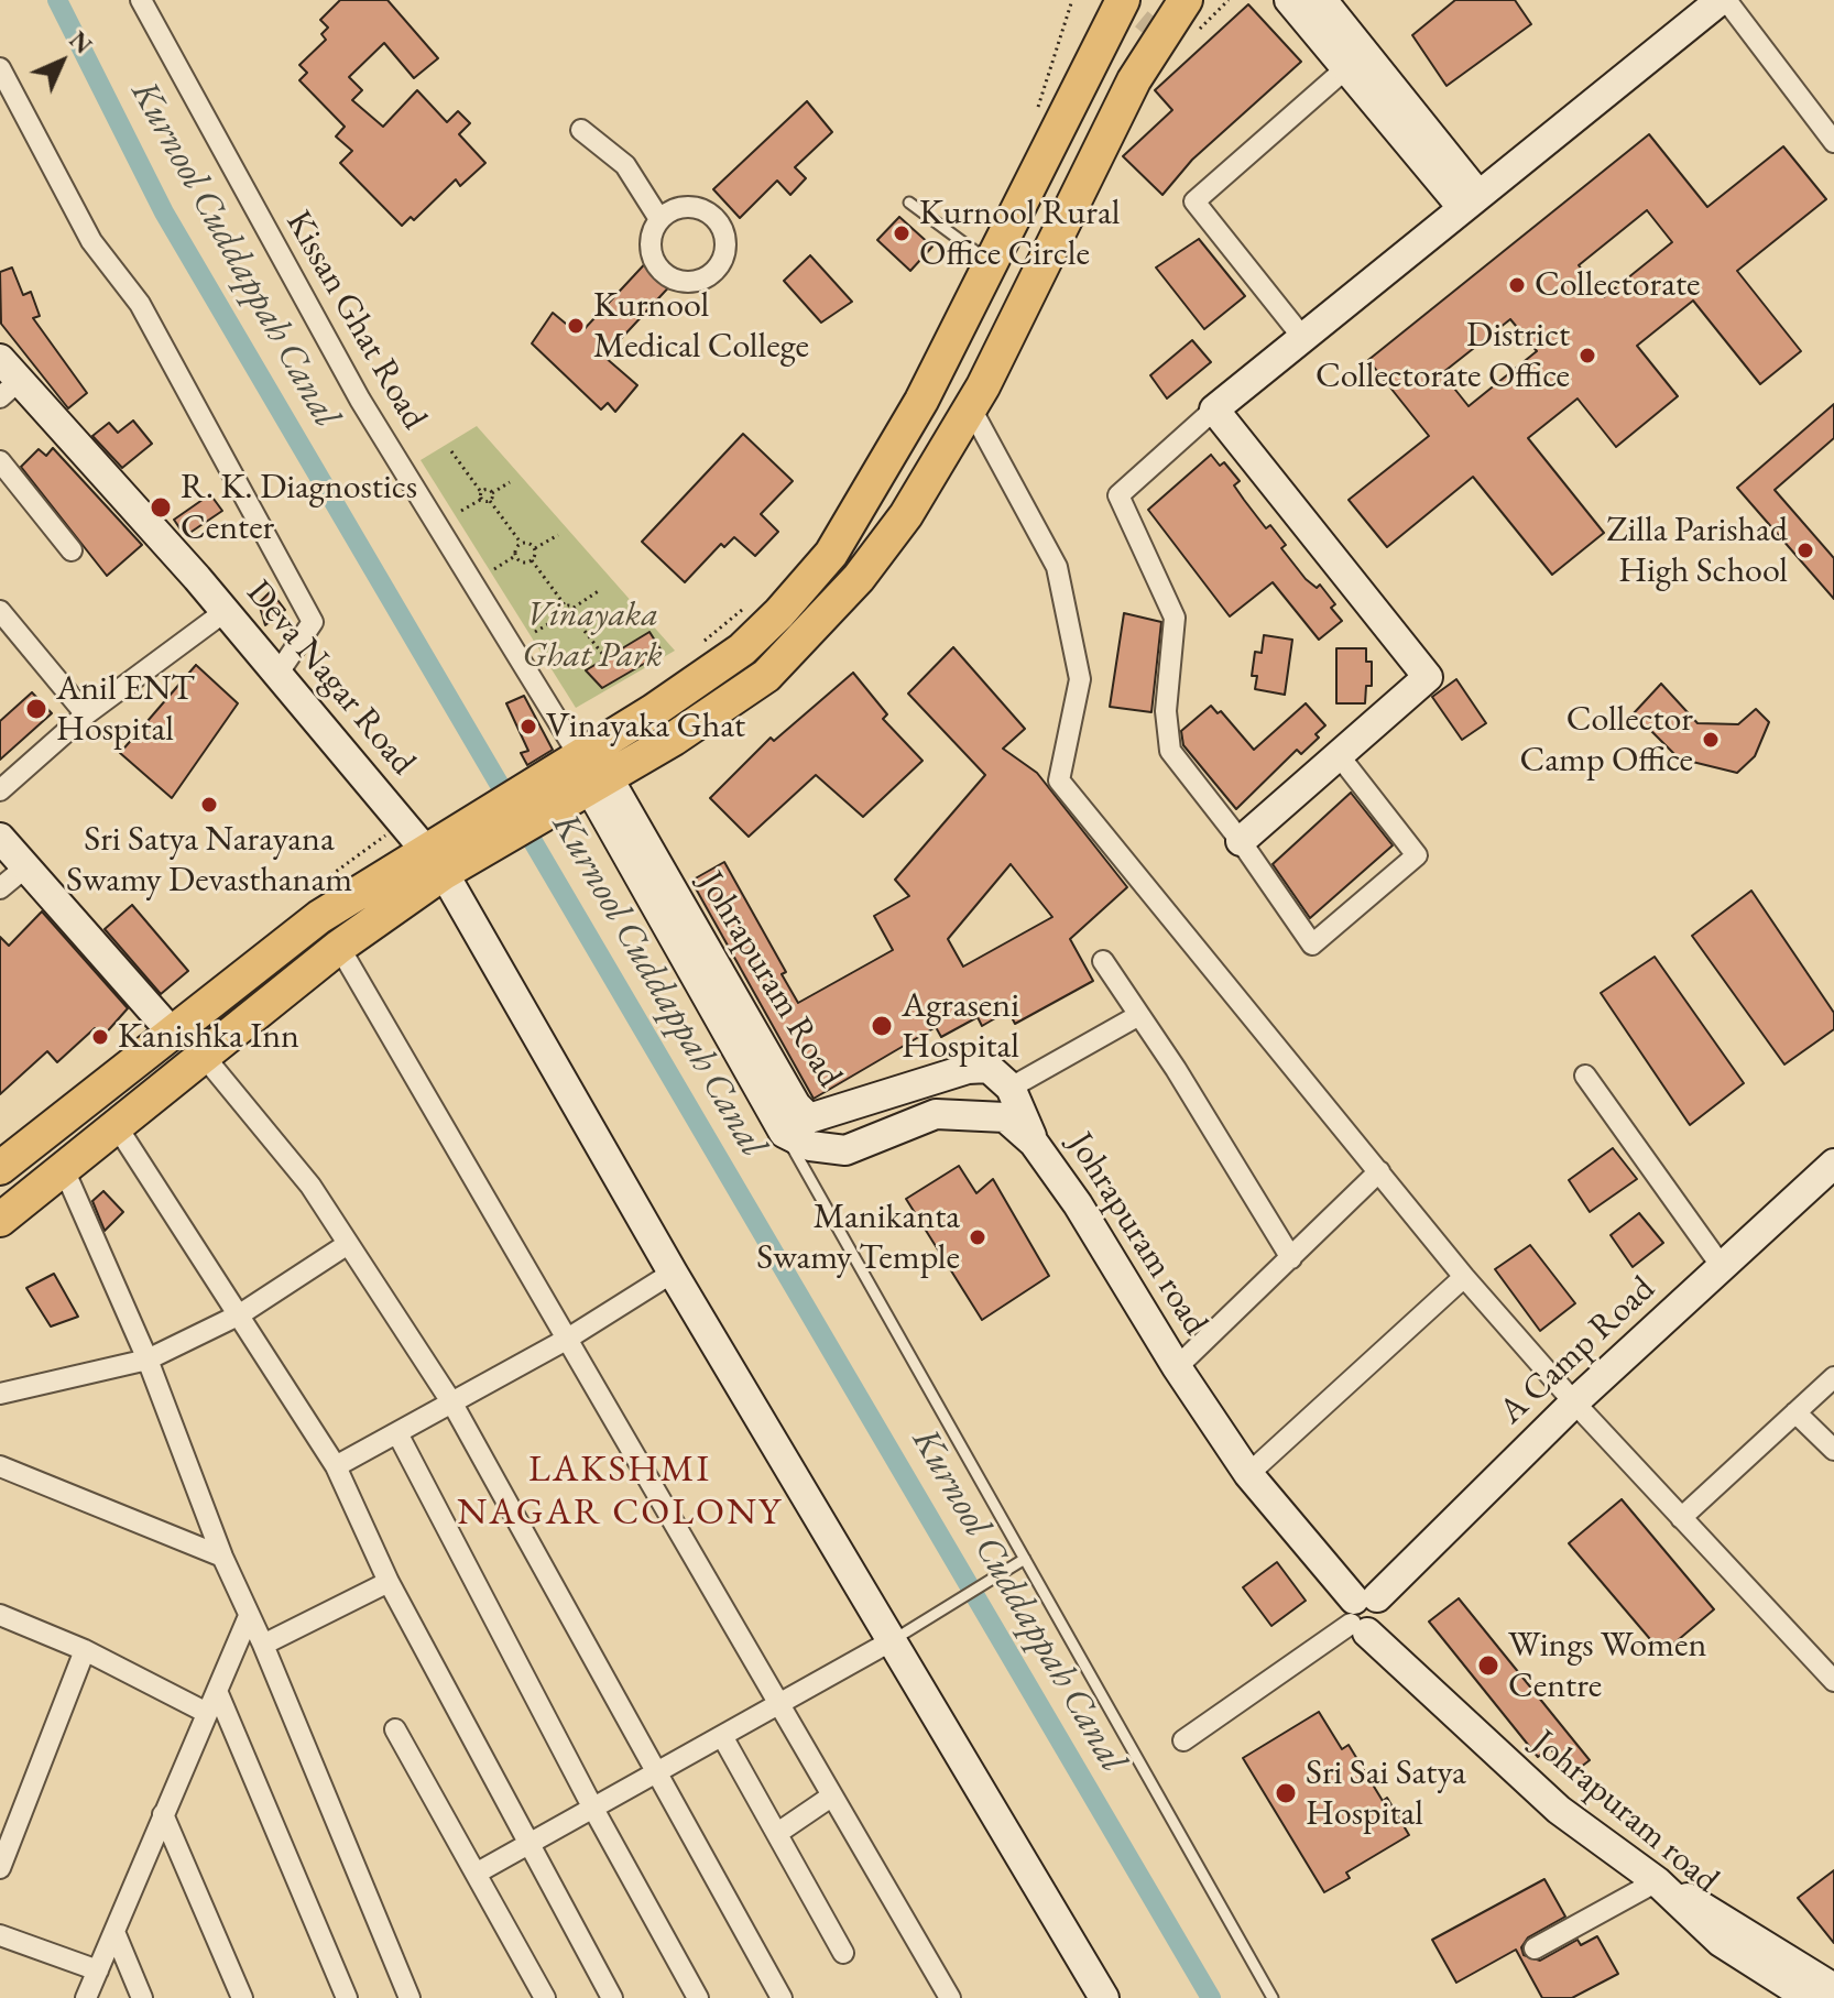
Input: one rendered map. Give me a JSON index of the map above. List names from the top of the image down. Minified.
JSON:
{"streets":{"street":["Kissan Ghat Road","Deva Nagar Road","Johrapuram Road","Johrapuram road","A Camp Road"]},"crossings":[["Kissan Ghat Road","Johrapuram Road"],["Kissan Ghat Road","Johrapuram road"],["Johrapuram Road","Johrapuram road"],["Johrapuram road","A Camp Road"]],"districts":["LAKSHMI NAGAR COLONY"],"water":["Kurnool Cuddappah Canal"],"parks":["Vinayaka Ghat Park"],"places":["Kurnool Rural Office Circle","Collectorate","Kurnool Medical College","District Collectorate Office","R. K. Diagnostics Center","Zilla Parishad High School","Anil ENT Hospital","Vinayaka Ghat","Collector Camp Office","Sri Satya Narayana Swamy Devasthanam","Agraseni Hospital","Kanishka Inn","Manikanta Swamy Temple","Wings Women Centre","Sri Sai Satya Hospital"],"north":"top right"}
